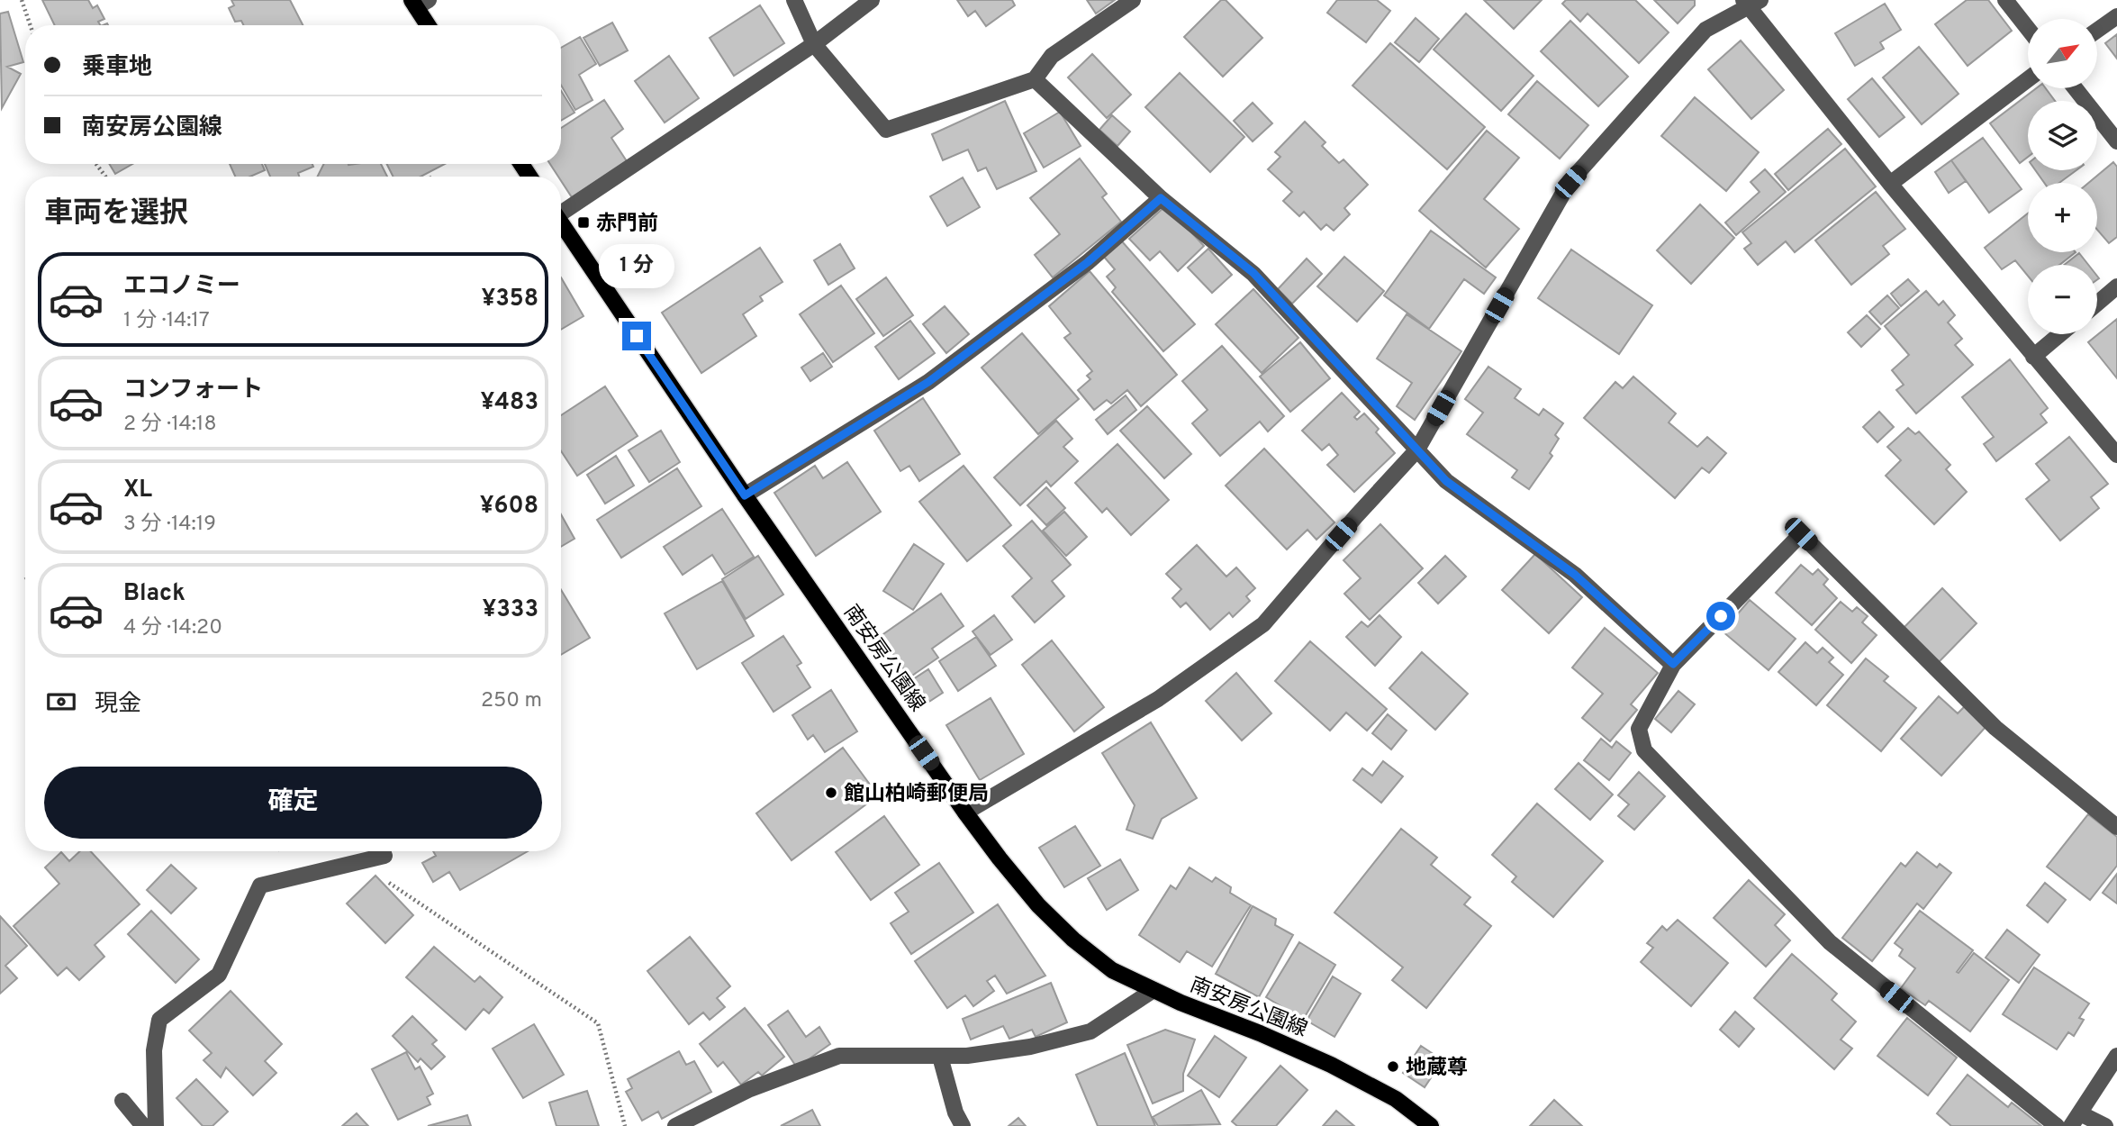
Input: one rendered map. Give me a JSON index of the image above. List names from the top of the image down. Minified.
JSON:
{"streets":{"main road":["南安房公園線"]},"places":{"transit":["赤門前"],"other":["館山柏崎郵便局","地蔵尊"]},"north":"top right","page":{"map_buttons":["+","−"],"banner":["乗車地","南安房公園線"],"heading":"車両を選択","bubble":"1 分","list":[{"name":"エコノミー","note":"1 分 · 14:17","value":"¥358"},{"name":"コンフォート","note":"2 分 · 14:18","value":"¥483"},{"name":"XL","note":"3 分 · 14:19","value":"¥608"},{"name":"Black","note":"4 分 · 14:20","value":"¥333"}],"pay":["現金","250 m"],"buttons":"確定"}}
